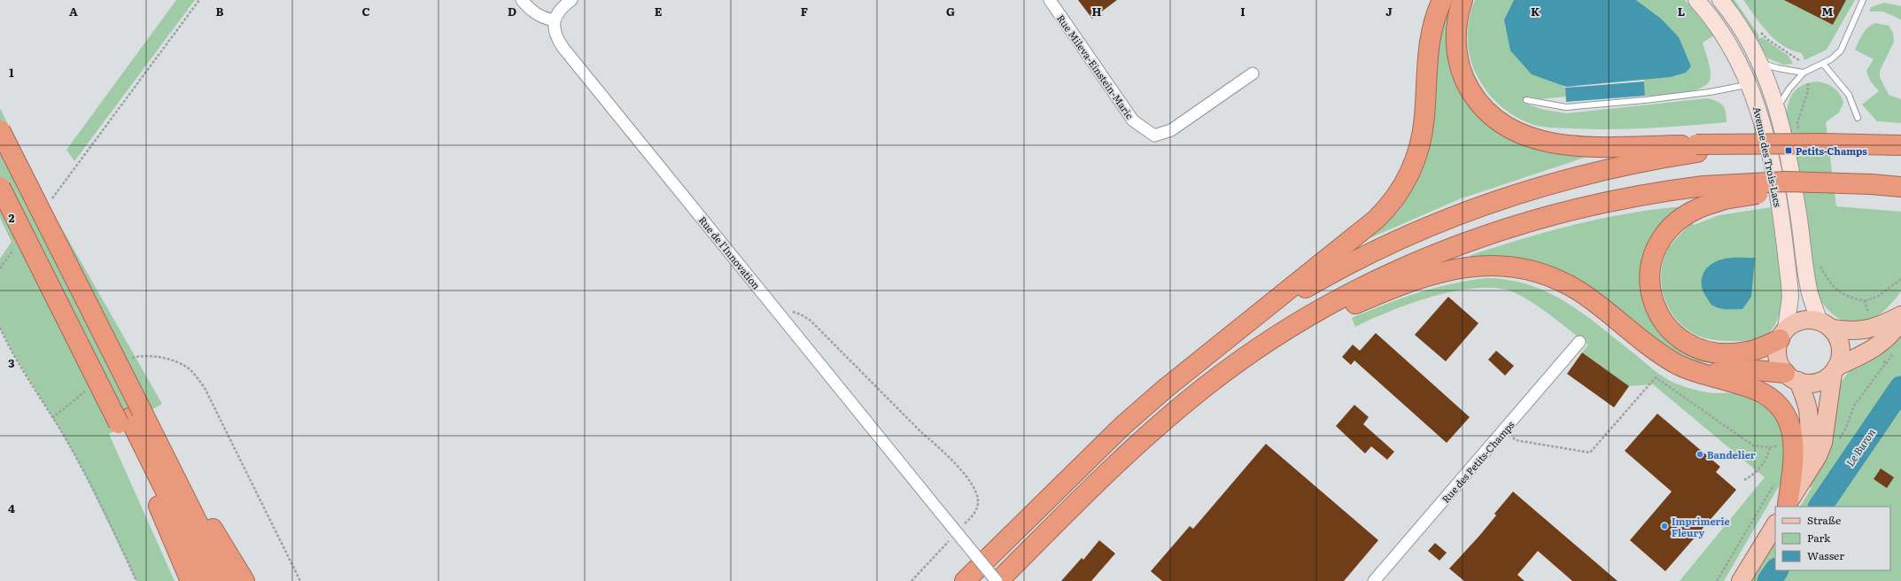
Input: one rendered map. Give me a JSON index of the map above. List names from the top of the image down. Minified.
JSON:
{"streets":{"main road":["Avenue des Trois-Lacs"],"street":["Rue Mileva-Einstein-Maric","Rue de l'Innovation","Rue des Petits-Champs"]},"water":["Le Buron"],"places":{"transit":["Petits-Champs"],"other":["Bandelier","Imprimerie Fleury"]},"legend":["Straße","Park","Wasser"],"grid":{"columns":["A","B","C","D","E","F","G","H","I","J","K","L","M"],"rows":["1","2","3","4"]}}
